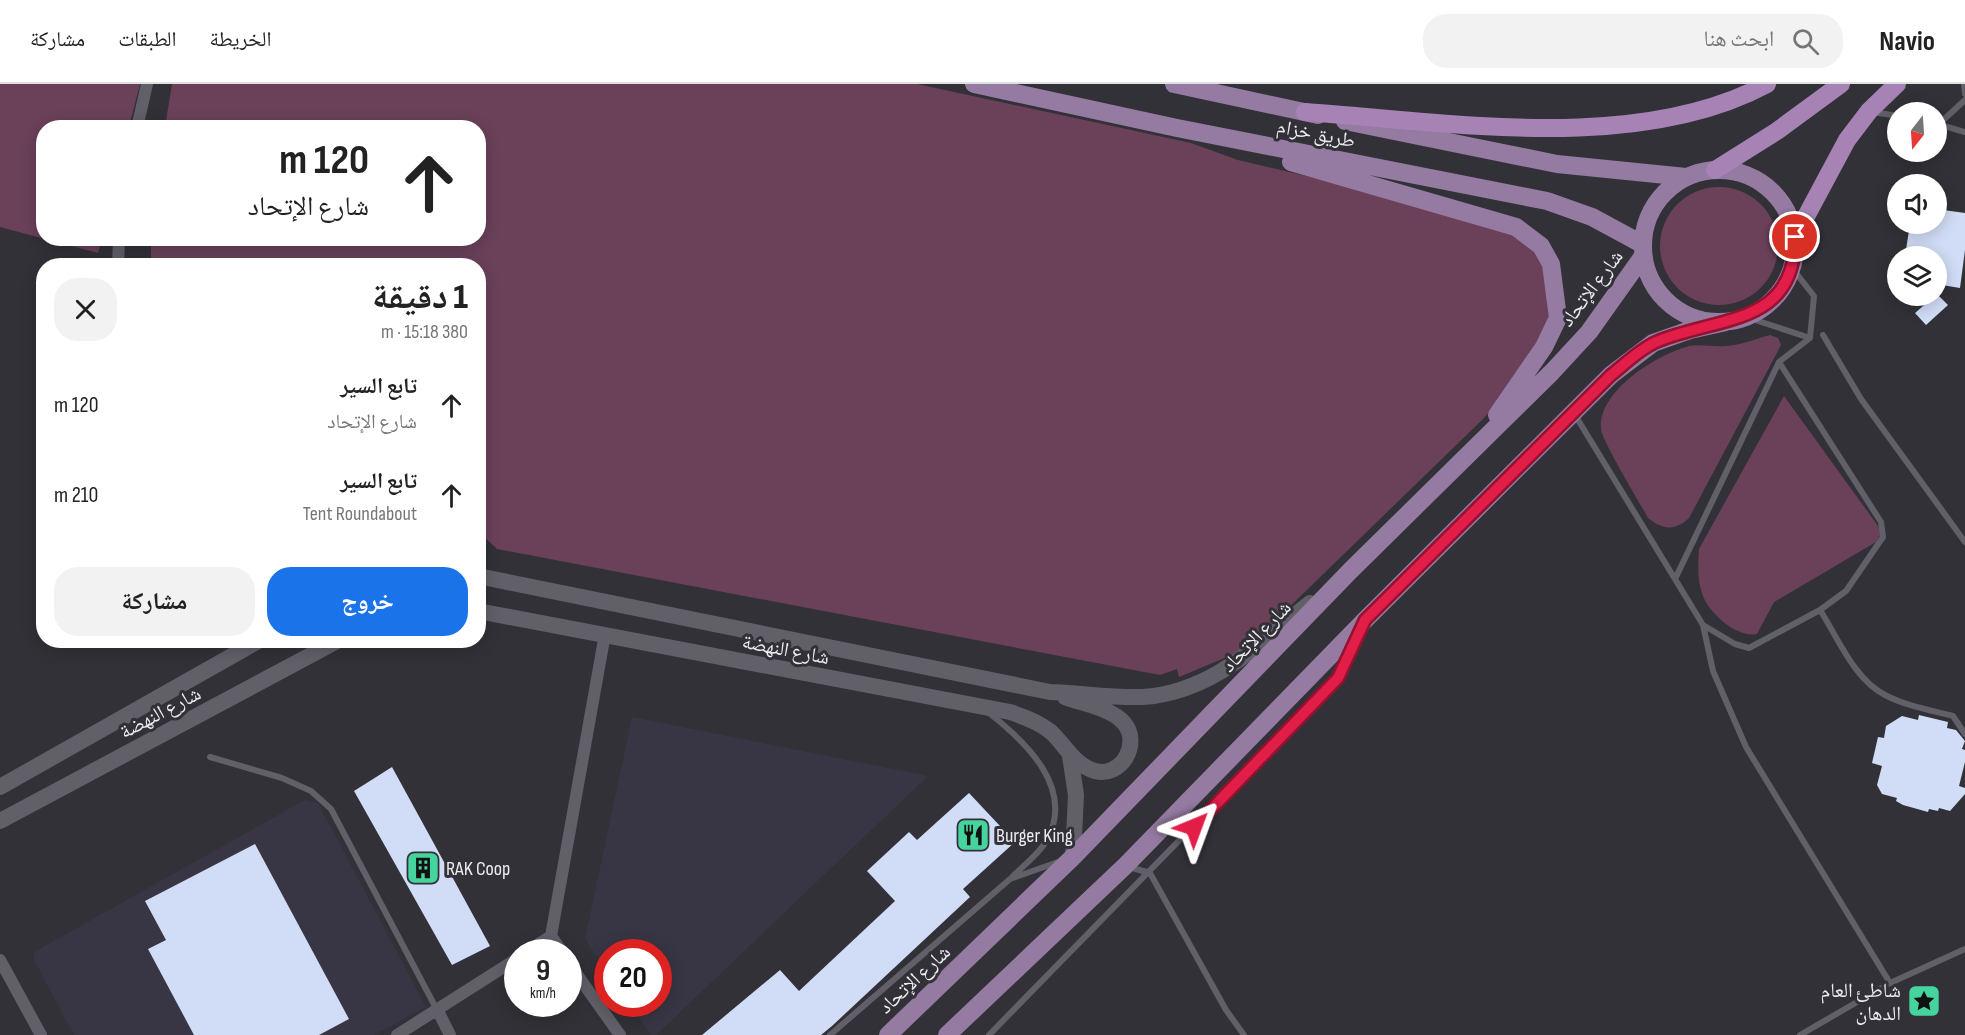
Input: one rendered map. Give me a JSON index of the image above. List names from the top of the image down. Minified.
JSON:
{"streets":{"main road":["طريق خزام","شارع الإتحاد","شارع النهضة"]},"crossings":[["طريق خزام","شارع الإتحاد"]],"places":{"restaurant":["Burger King"],"building":["RAK Coop"],"place":["شاطئ العام الدهان"]},"north":"bottom","page":{"header":"Navio","search":"ابحث هنا","nav":["الخريطة","الطبقات","مشاركة"],"turn":["120 m","شارع الإتحاد"],"heading":["1 دقيقة","380 m · 15:18"],"list":[{"name":"تابع السير","note":"شارع الإتحاد","value":"120 m"},{"name":"تابع السير","note":"Tent Roundabout","value":"210 m"}],"buttons":["خروج","مشاركة"],"speed":"9 km/h","limit":"20"}}
